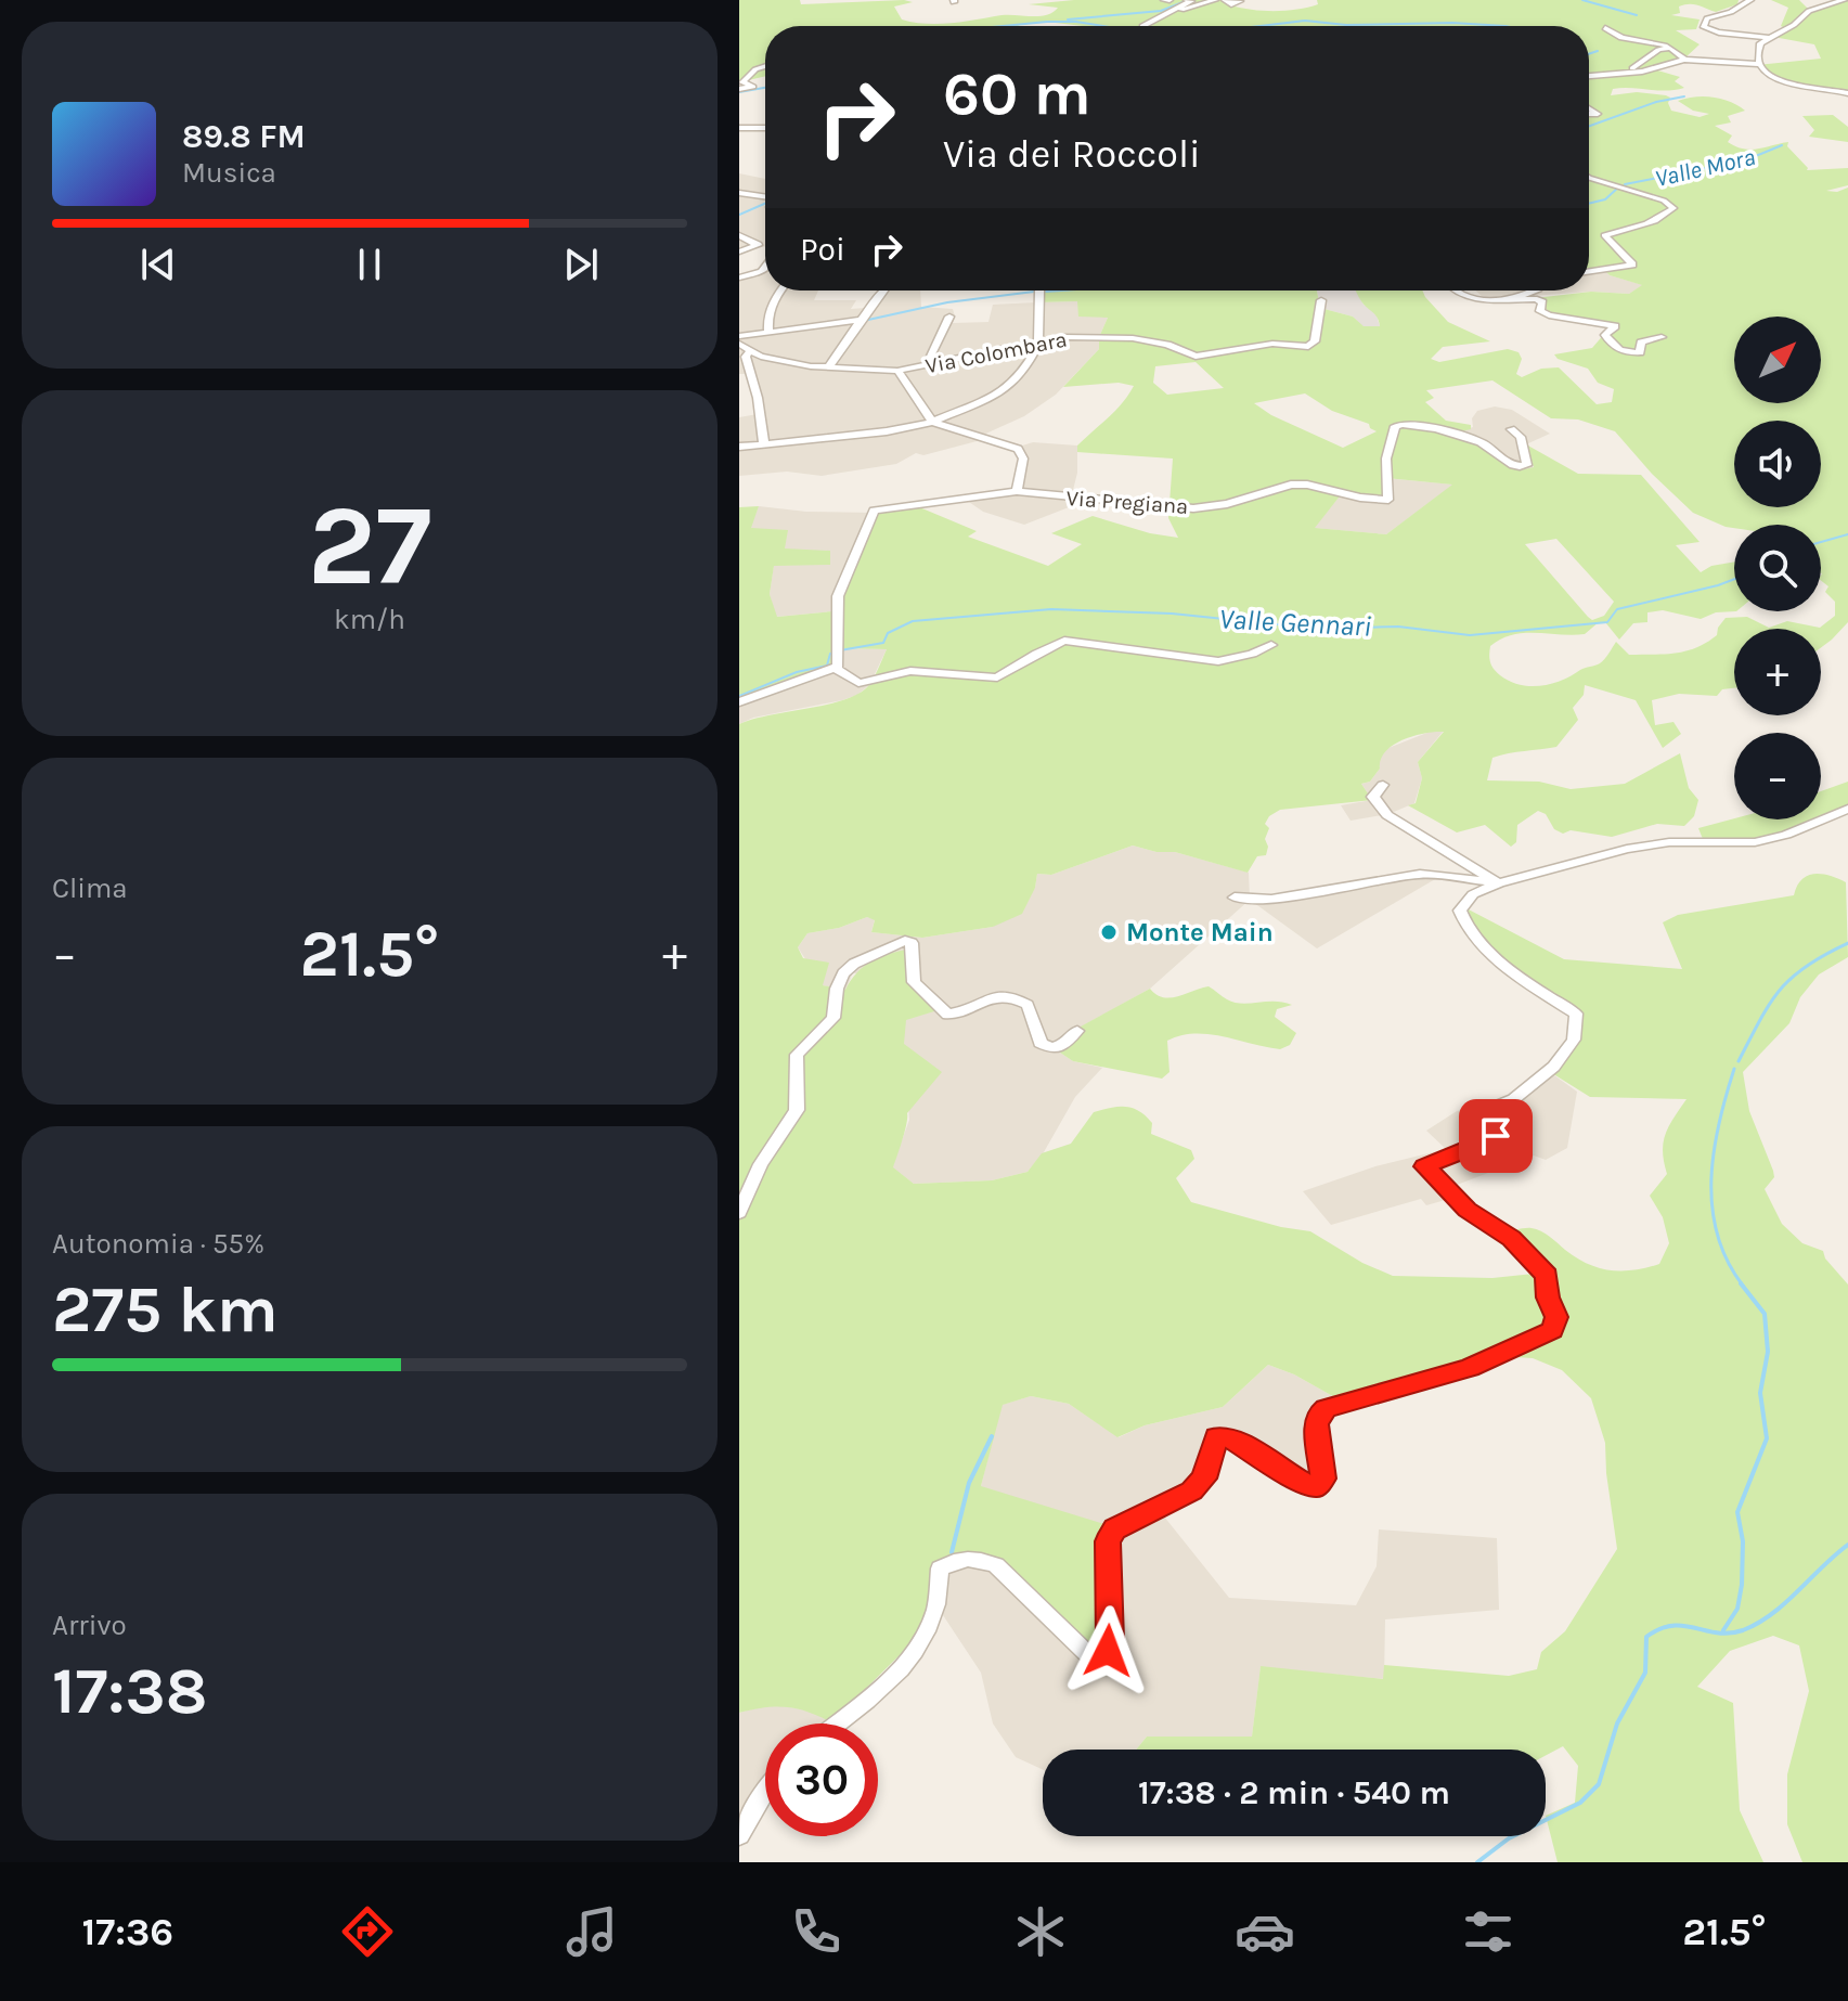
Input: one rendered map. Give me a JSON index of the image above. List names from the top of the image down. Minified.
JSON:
{"streets":{"street":["Via Colombara","Via Pregiana"]},"water":["Valle Mora","Valle Gennari"],"places":["Monte Main"],"north":"top right","page":{"turn":["60 m","Via dei Roccoli"],"song":["89.8 FM","Musica"],"then":"Poi","map_buttons":["+","−"],"tile":[["27","km/h"],"Clima",["Autonomia · 55%","275 km"],["Arrivo","17:38"]],"heat":["−","21.5°","+"],"limit":"30","trip":"17:38 · 2 min · 540 m","tabs":["17:36","21.5°"]}}
